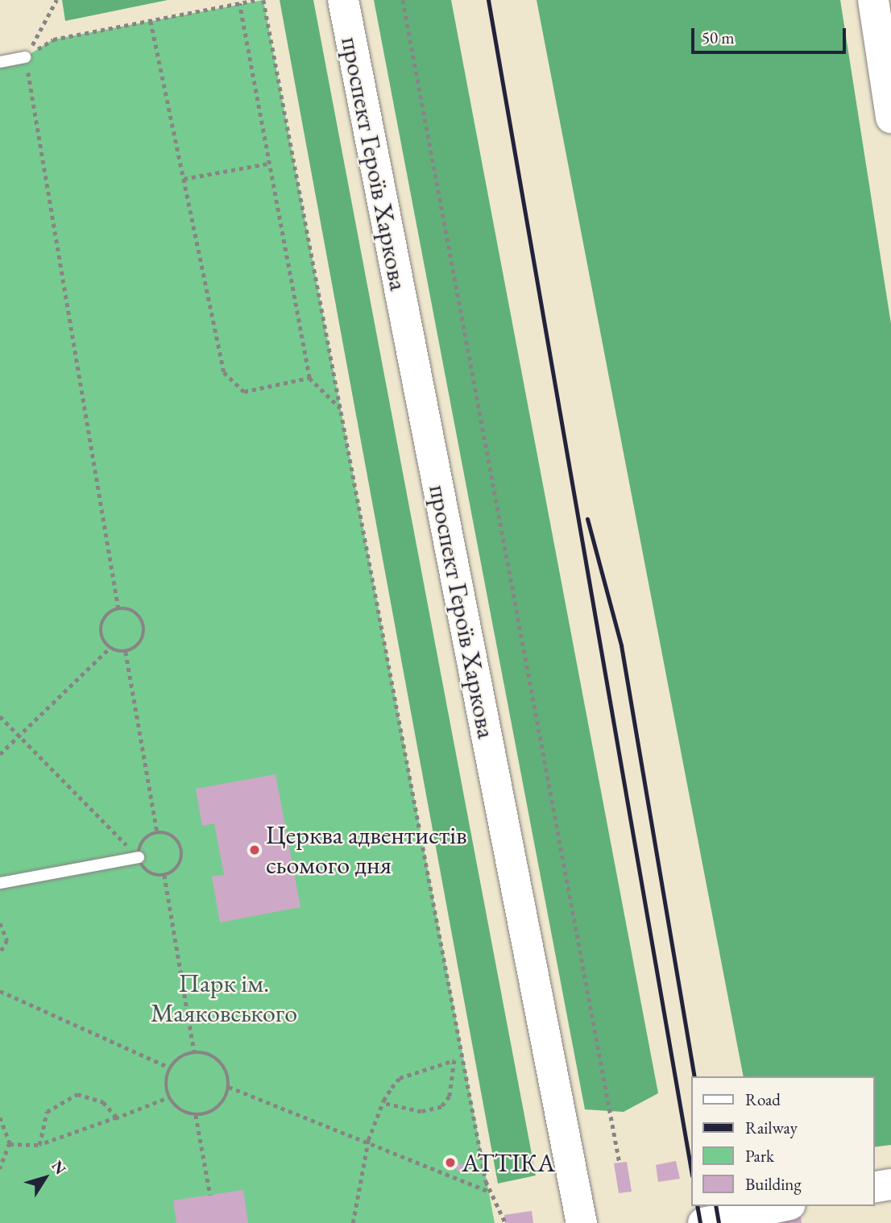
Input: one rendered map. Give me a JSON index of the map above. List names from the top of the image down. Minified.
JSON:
{"streets":{"main road":["проспект Героїв Харкова"]},"parks":["Парк ім. Маяковського"],"places":["Церква адвентистів сьомого дня","АТТІКА"],"legend":["Road","Railway","Park","Building"],"scale_bar":"50 m","north":"top right"}
